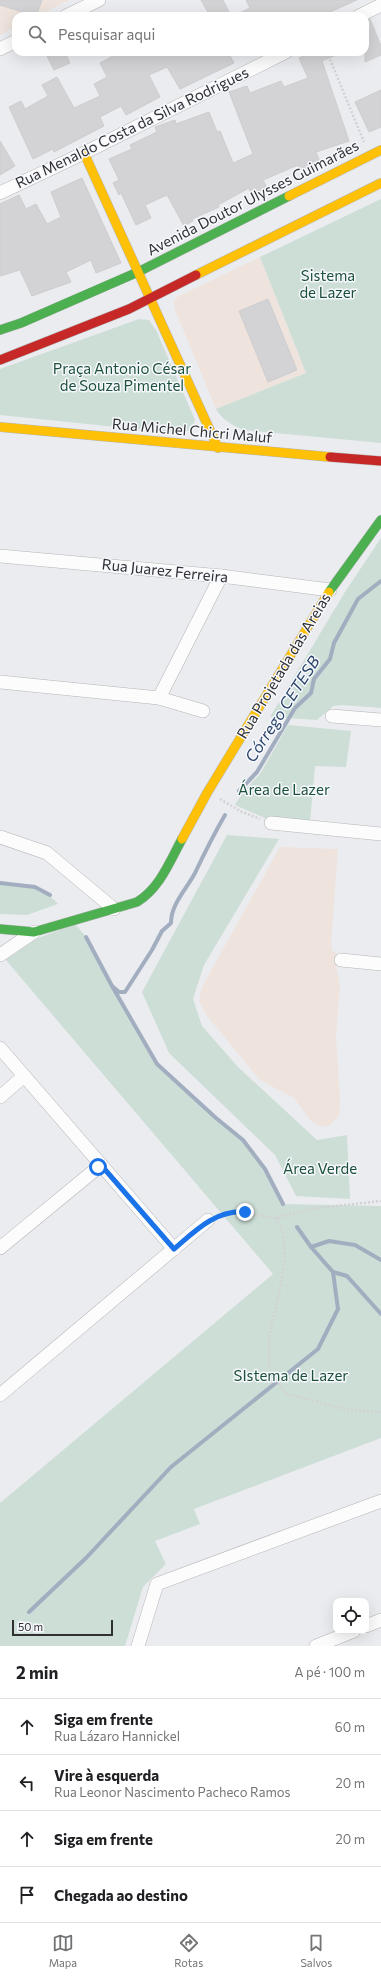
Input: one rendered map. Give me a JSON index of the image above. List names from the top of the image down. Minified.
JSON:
{"streets":{"street":["Rua Menaldo Costa da Silva Rodrigues","Avenida Doutor Ulysses Guimarães","Rua Michel Chicri Maluf","Rua Juarez Ferreira","Rua Projetada das Areias"]},"crossings":[["Avenida Doutor Ulysses Guimarães","Rua Michel Chicri Maluf"],["Rua Juarez Ferreira","Rua Projetada das Areias"]],"water":["Córrego CETESB"],"parks":["Sistema de Lazer","Praça Antonio César de Souza Pimentel","Área de Lazer","Área Verde","SIstema de Lazer"],"scale_bar":"50 m","page":{"search":"Pesquisar aqui","scale":"50 m","heading":["2 min","A pé · 100 m"],"list":[["Siga em frente","Rua Lázaro Hannickel","60 m"],["Vire à esquerda","Rua Leonor Nascimento Pacheco Ramos","20 m"],["Siga em frente","20 m"],"Chegada ao destino"],"nav":["Mapa","Rotas","Salvos"]}}
